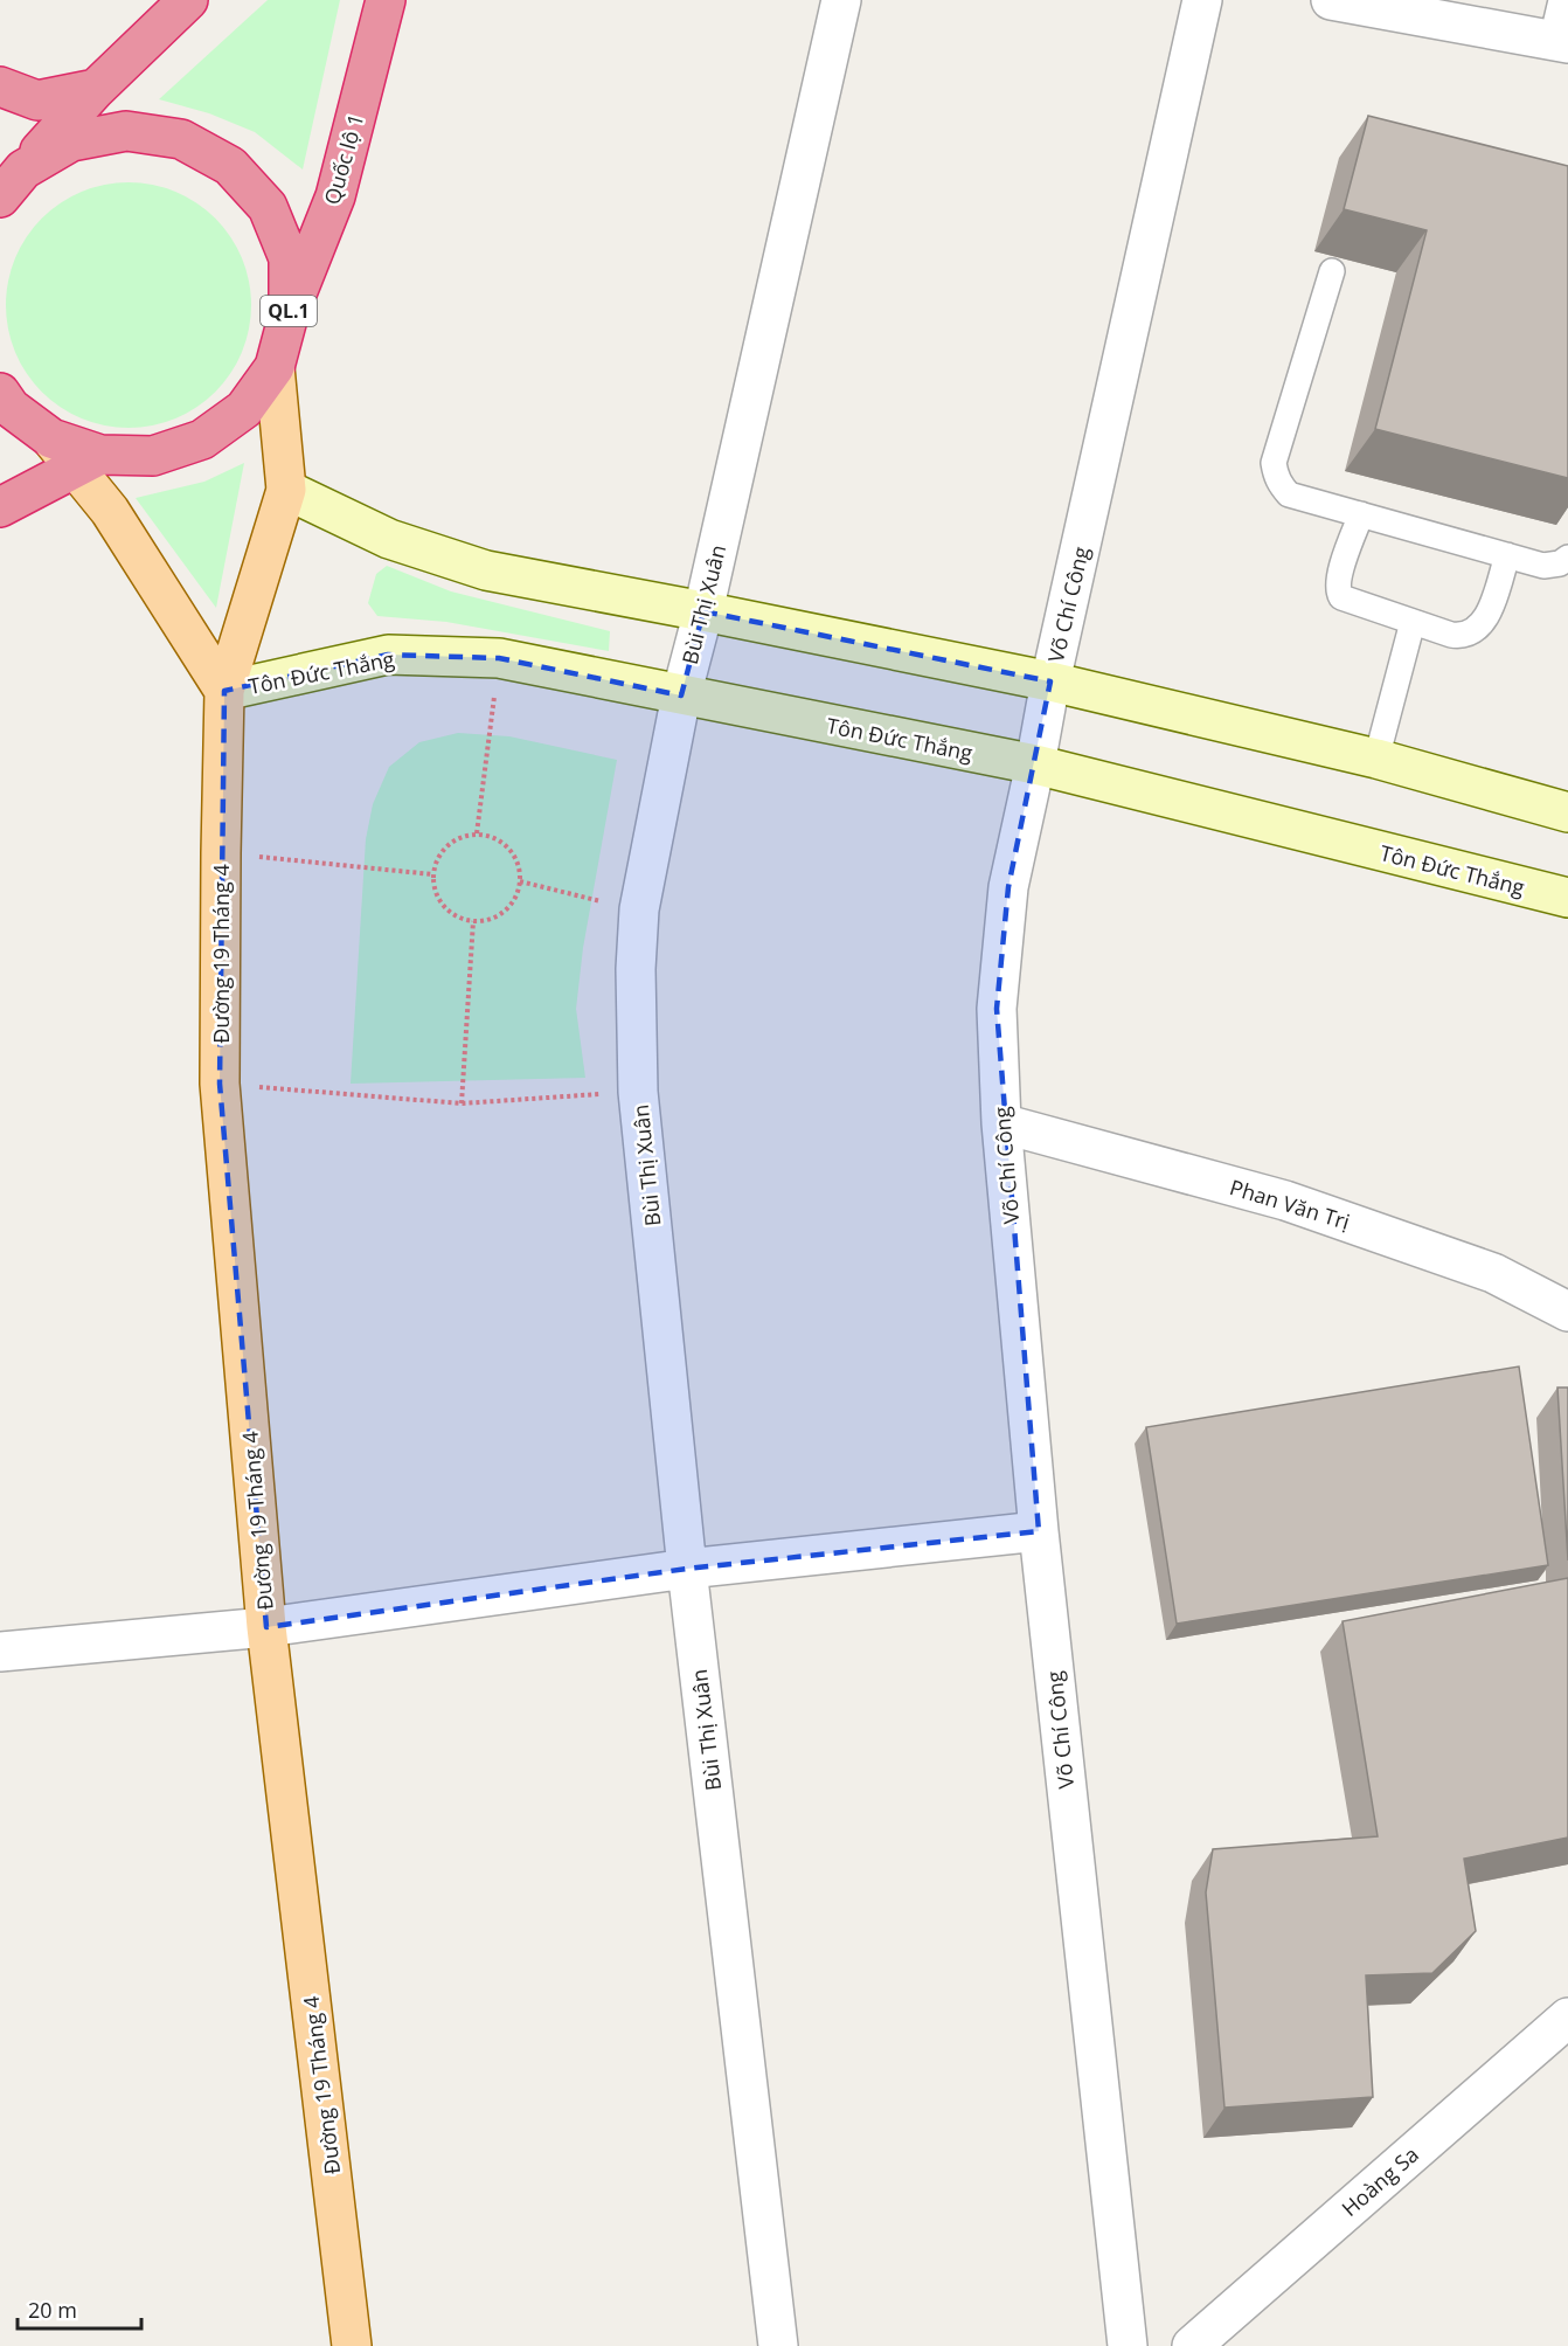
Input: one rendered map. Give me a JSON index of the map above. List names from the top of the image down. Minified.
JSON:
{"streets":{"highway":["Quốc lộ 1","QL.1"],"main road":["Tôn Đức Thắng","Đường 19 Tháng 4"],"street":["Bùi Thị Xuân","Võ Chí Công","Phan Văn Trị","Hoàng Sa"]},"crossings":[["Quốc lộ 1","QL.1"],["QL.1","Đường 19 Tháng 4"],["Bùi Thị Xuân","Tôn Đức Thắng"],["Võ Chí Công","Tôn Đức Thắng"],["Võ Chí Công","Phan Văn Trị"],["Tôn Đức Thắng","Đường 19 Tháng 4"]],"scale_bar":"20 m"}
